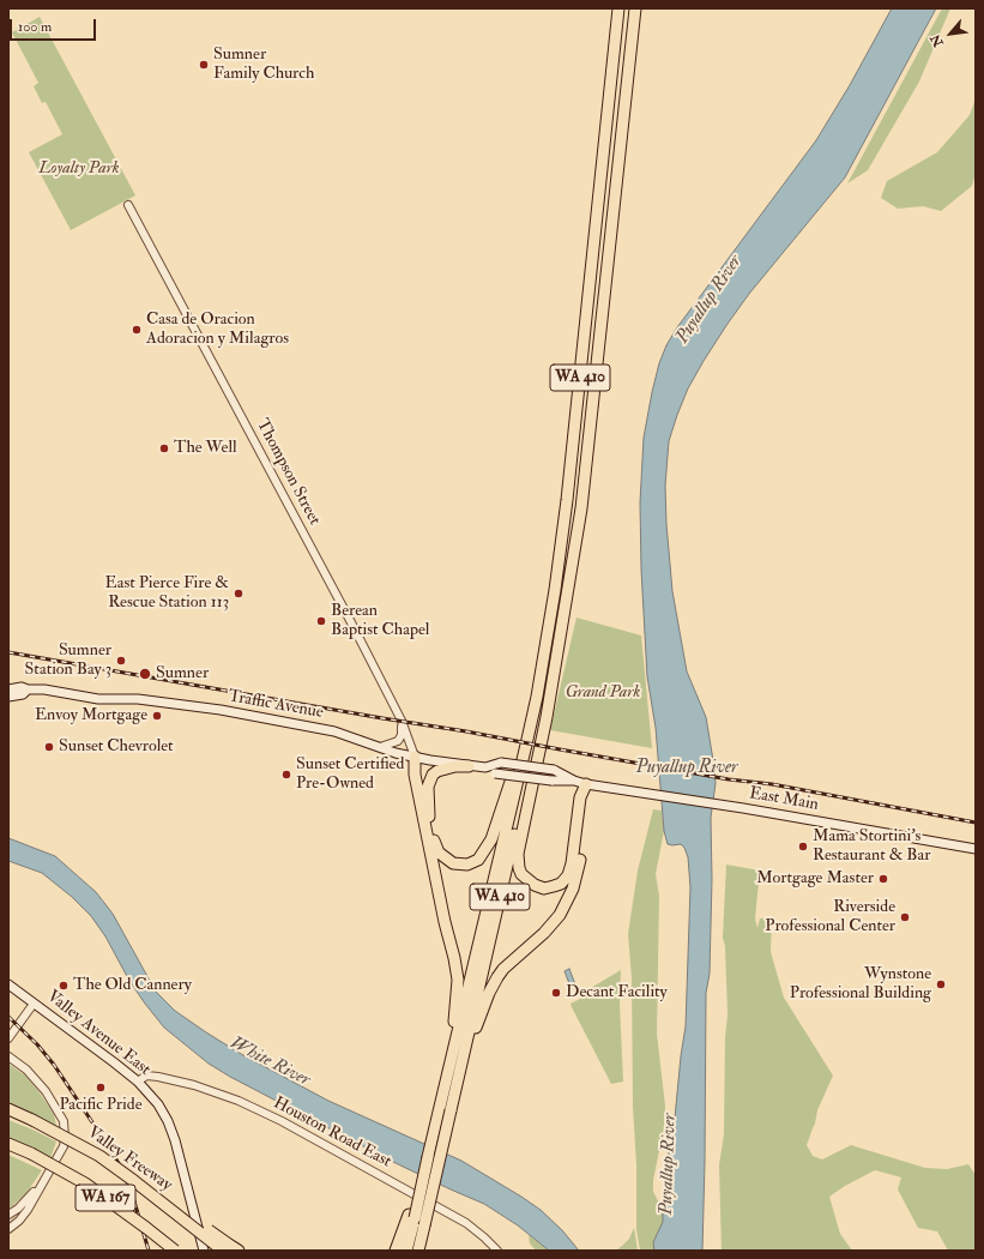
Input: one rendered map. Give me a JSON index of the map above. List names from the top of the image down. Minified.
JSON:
{"streets":{"highway":["WA 410","Valley Freeway","WA 167"],"main road":["Traffic Avenue","East Main","Valley Avenue East"],"street":["Thompson Street","Houston Road East"]},"crossings":[["Thompson Street","Traffic Avenue"],["Traffic Avenue","East Main"],["Valley Avenue East","Houston Road East"]],"water":["Puyallup River","White River"],"parks":["Loyalty Park","Grand Park"],"places":["Sumner Family Church","Casa de Oracion Adoracion y Milagros","The Well","East Pierce Fire & Rescue Station 113","Berean Baptist Chapel","Sumner Station Bay 3","Sumner","Envoy Mortgage","Sunset Chevrolet","Sunset Certified Pre-Owned","Mama Stortini's Restaurant & Bar","Mortgage Master","Riverside Professional Center","Wynstone Professional Building","The Old Cannery","Decant Facility","Pacific Pride"],"scale_bar":"100 m","north":"bottom left"}
